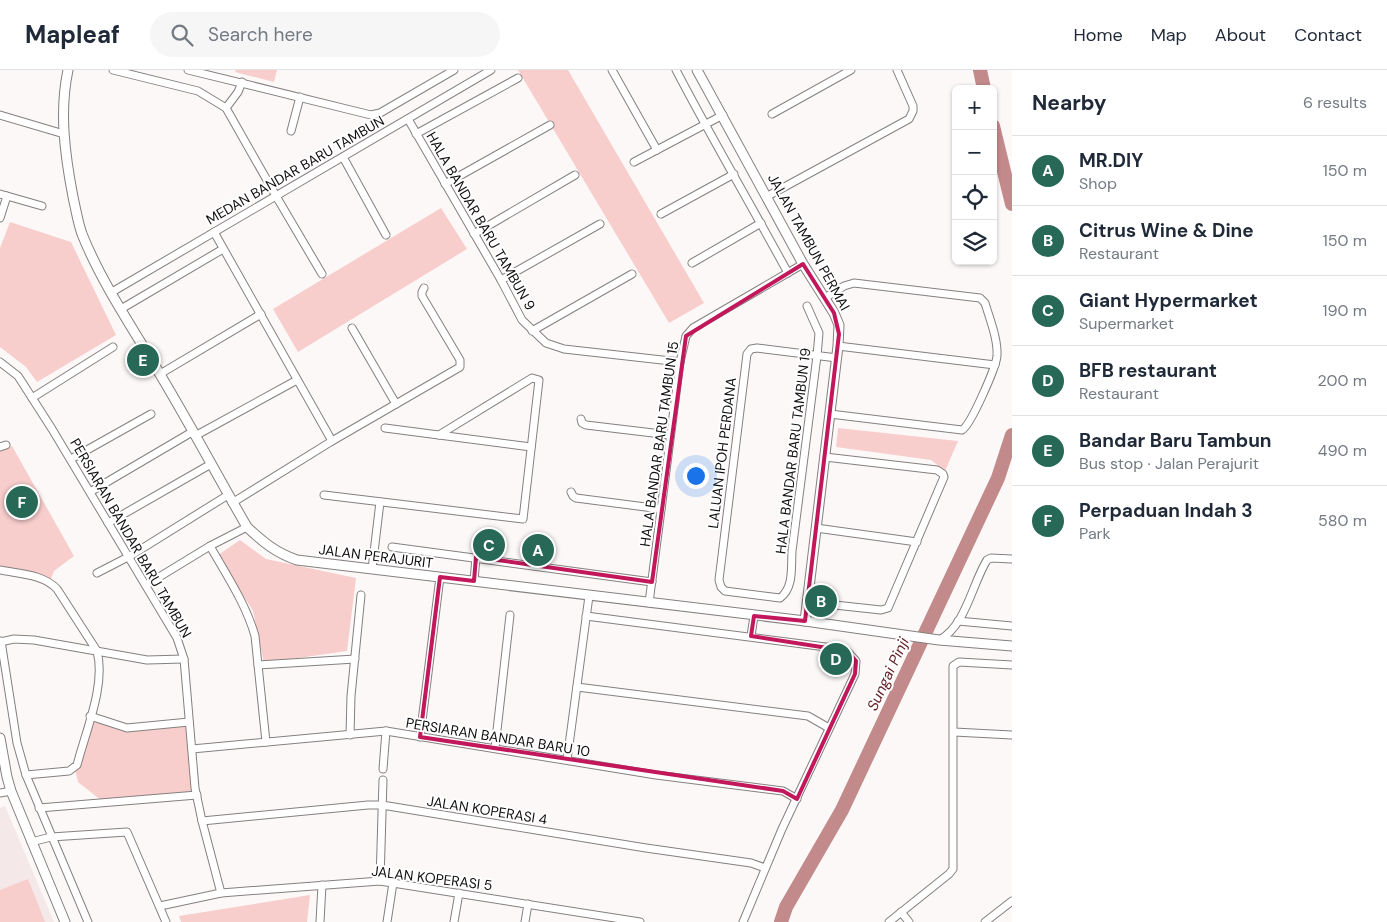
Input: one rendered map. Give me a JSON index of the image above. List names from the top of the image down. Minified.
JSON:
{"streets":{"street":["MEDAN BANDAR BARU TAMBUN","HALA BANDAR BARU TAMBUN 9","JALAN TAMBUN PERMAI","HALA BANDAR BARU TAMBUN 15","HALA BANDAR BARU TAMBUN 19","LALUAN IPOH PERDANA","PERSIARAN BANDAR BARU TAMBUN","JALAN PERAJURIT","PERSIARAN BANDAR BARU 10","JALAN KOPERASI 4","JALAN KOPERASI 5"]},"crossings":[["MEDAN BANDAR BARU TAMBUN","HALA BANDAR BARU TAMBUN 9"],["MEDAN BANDAR BARU TAMBUN","JALAN PERAJURIT"],["HALA BANDAR BARU TAMBUN 9","HALA BANDAR BARU TAMBUN 15"],["JALAN TAMBUN PERMAI","HALA BANDAR BARU TAMBUN 15"],["JALAN TAMBUN PERMAI","LALUAN IPOH PERDANA"],["JALAN TAMBUN PERMAI","JALAN PERAJURIT"],["HALA BANDAR BARU TAMBUN 15","JALAN PERAJURIT"],["HALA BANDAR BARU TAMBUN 19","LALUAN IPOH PERDANA"],["PERSIARAN BANDAR BARU TAMBUN","PERSIARAN BANDAR BARU 10"],["PERSIARAN BANDAR BARU TAMBUN","JALAN KOPERASI 4"],["PERSIARAN BANDAR BARU TAMBUN","JALAN KOPERASI 5"]],"water":["Sungai Pinji"],"page":{"header":"Mapleaf","search":"Search here","nav":["Home","Map","About","Contact"],"heading":["Nearby","6 results"],"map_buttons":["+","−"],"list":[{"mark":"A","name":"MR.DIY","note":"Shop","value":"150 m"},{"mark":"B","name":"Citrus Wine & Dine","note":"Restaurant","value":"150 m"},{"mark":"C","name":"Giant Hypermarket","note":"Supermarket","value":"190 m"},{"mark":"D","name":"BFB restaurant","note":"Restaurant","value":"200 m"},{"mark":"E","name":"Bandar Baru Tambun","note":"Bus stop · Jalan Perajurit","value":"490 m"},{"mark":"F","name":"Perpaduan Indah 3","note":"Park","value":"580 m"}],"pins":["E","F","C","A","B","D"]}}
